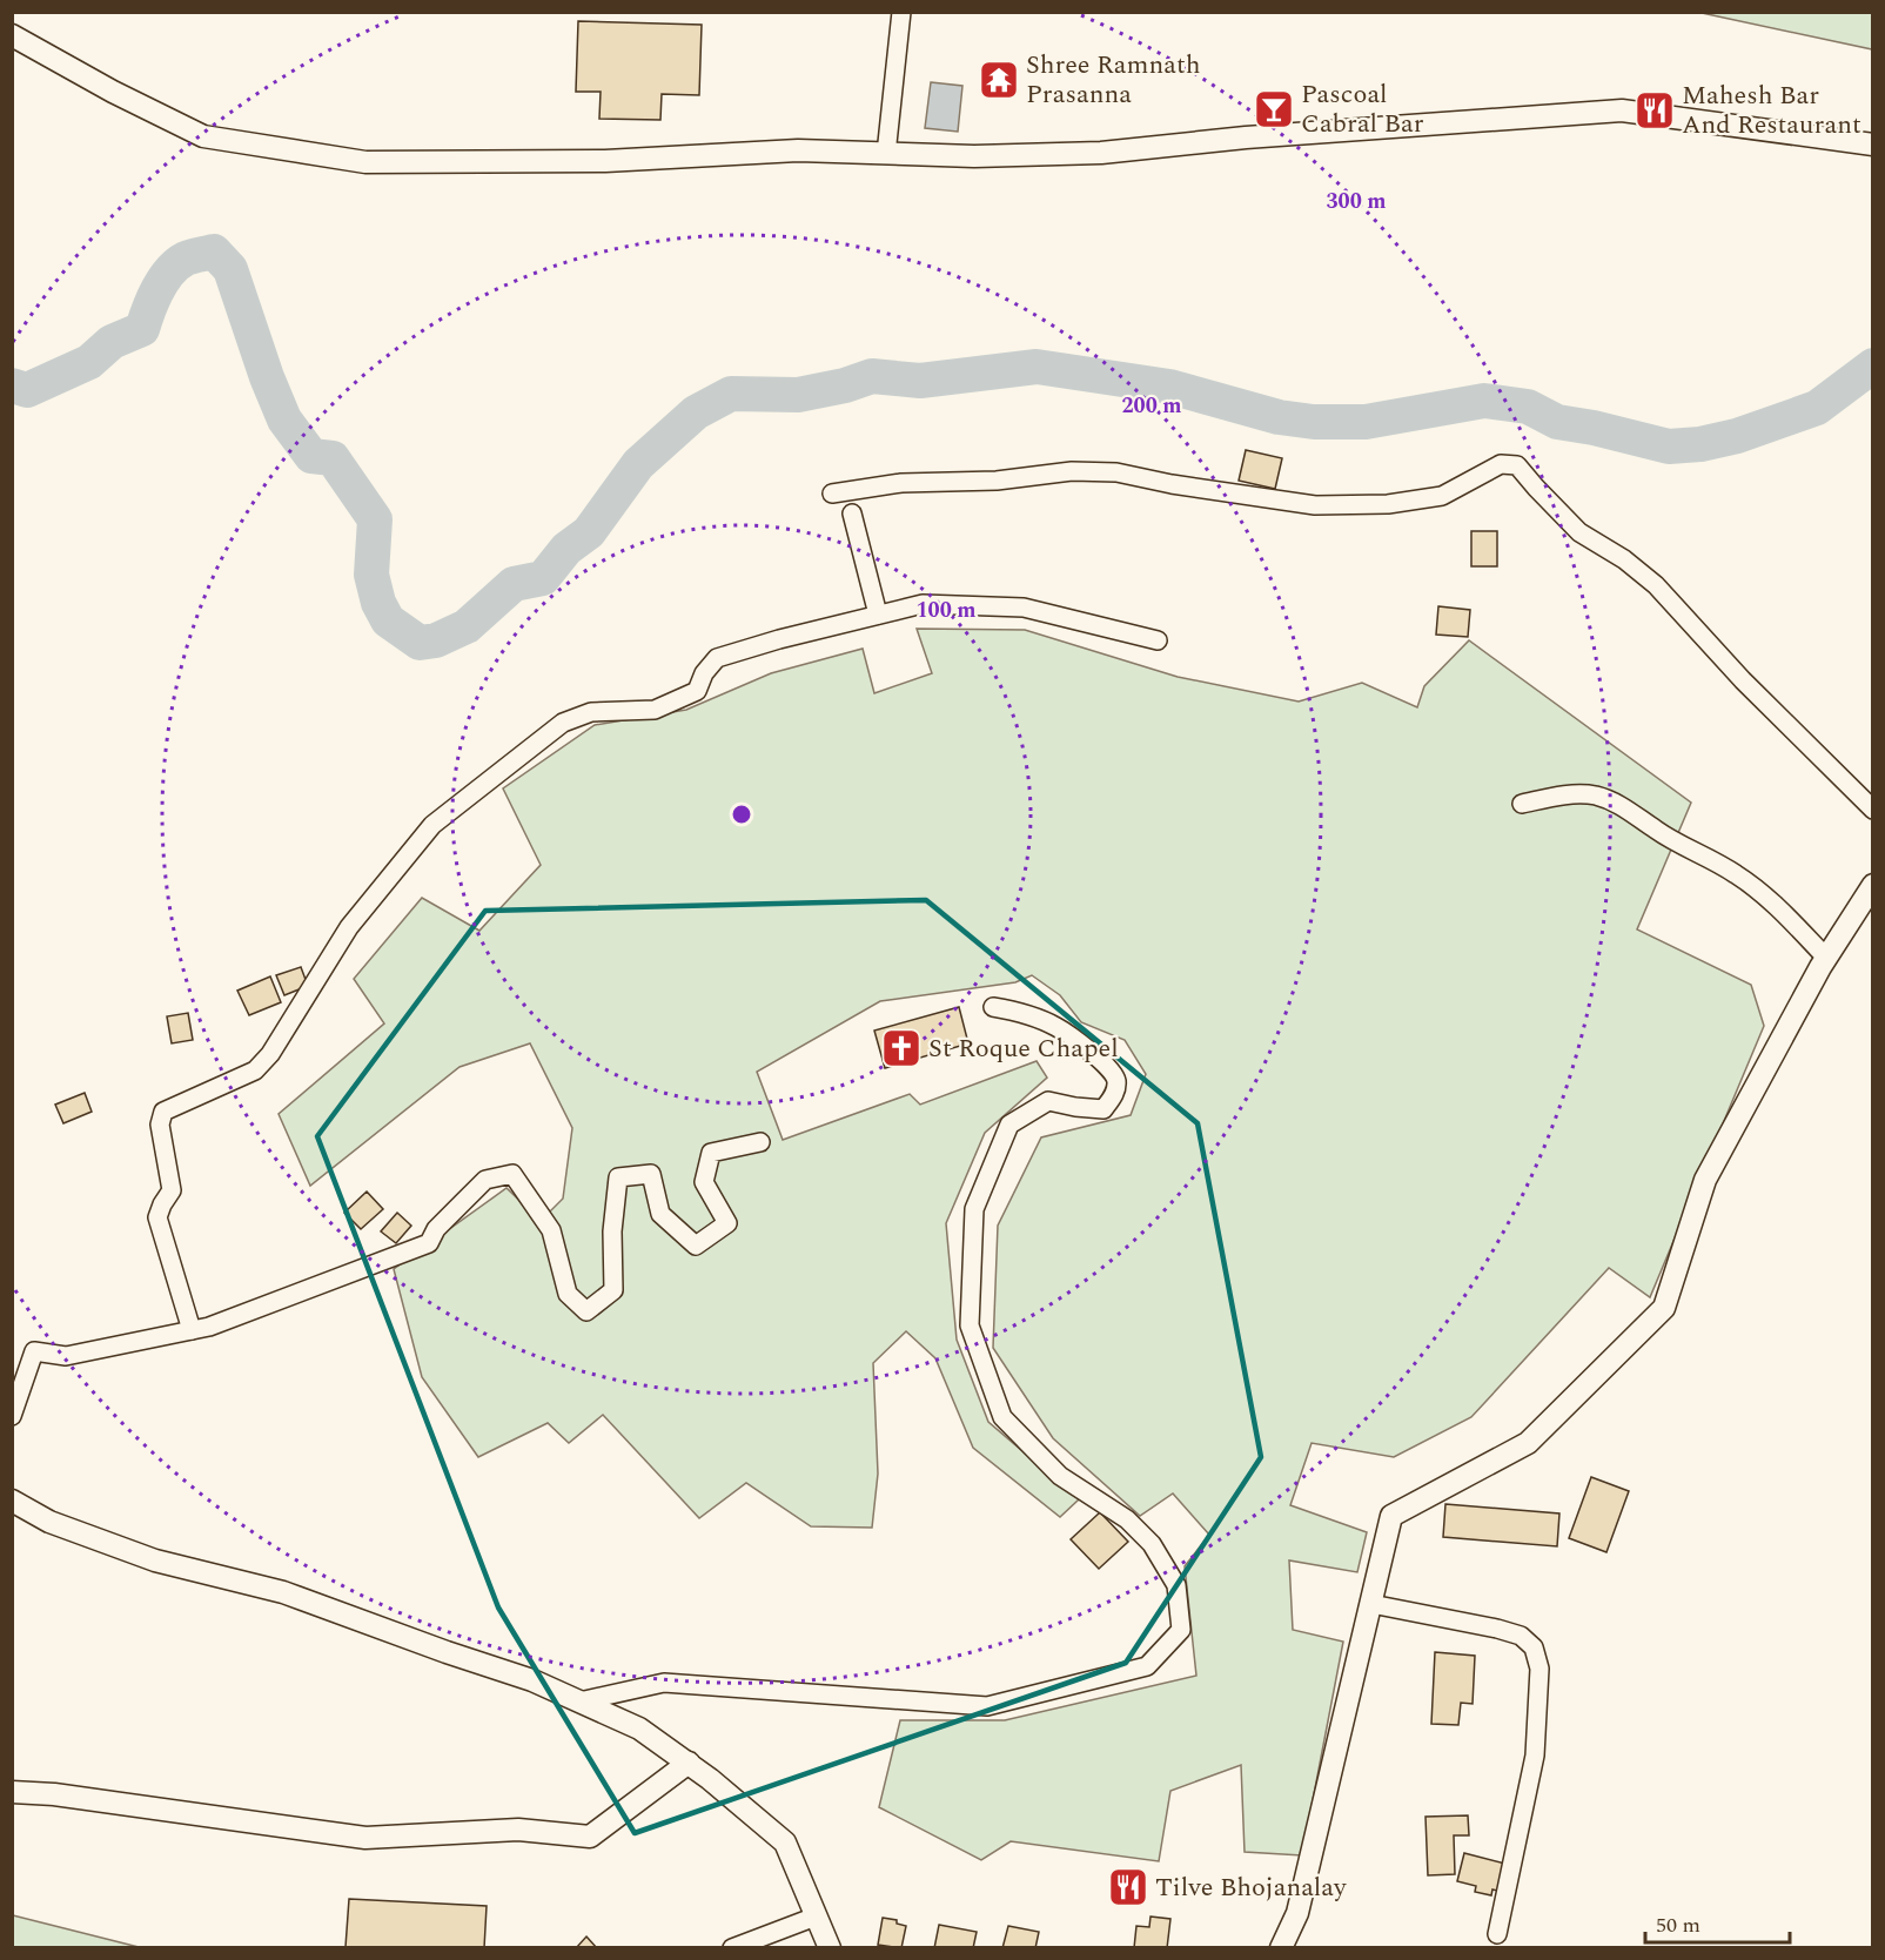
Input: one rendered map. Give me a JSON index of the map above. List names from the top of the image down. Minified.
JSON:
{"places":{"temple":["Shree Ramnath Prasanna"],"bar":["Pascoal Cabral Bar"],"restaurant":["Mahesh Bar And Restaurant","Tilve Bhojanalay"],"church":["St Roque Chapel"]},"scale_bar":"50 m","rings":["300 m","200 m","100 m"]}
